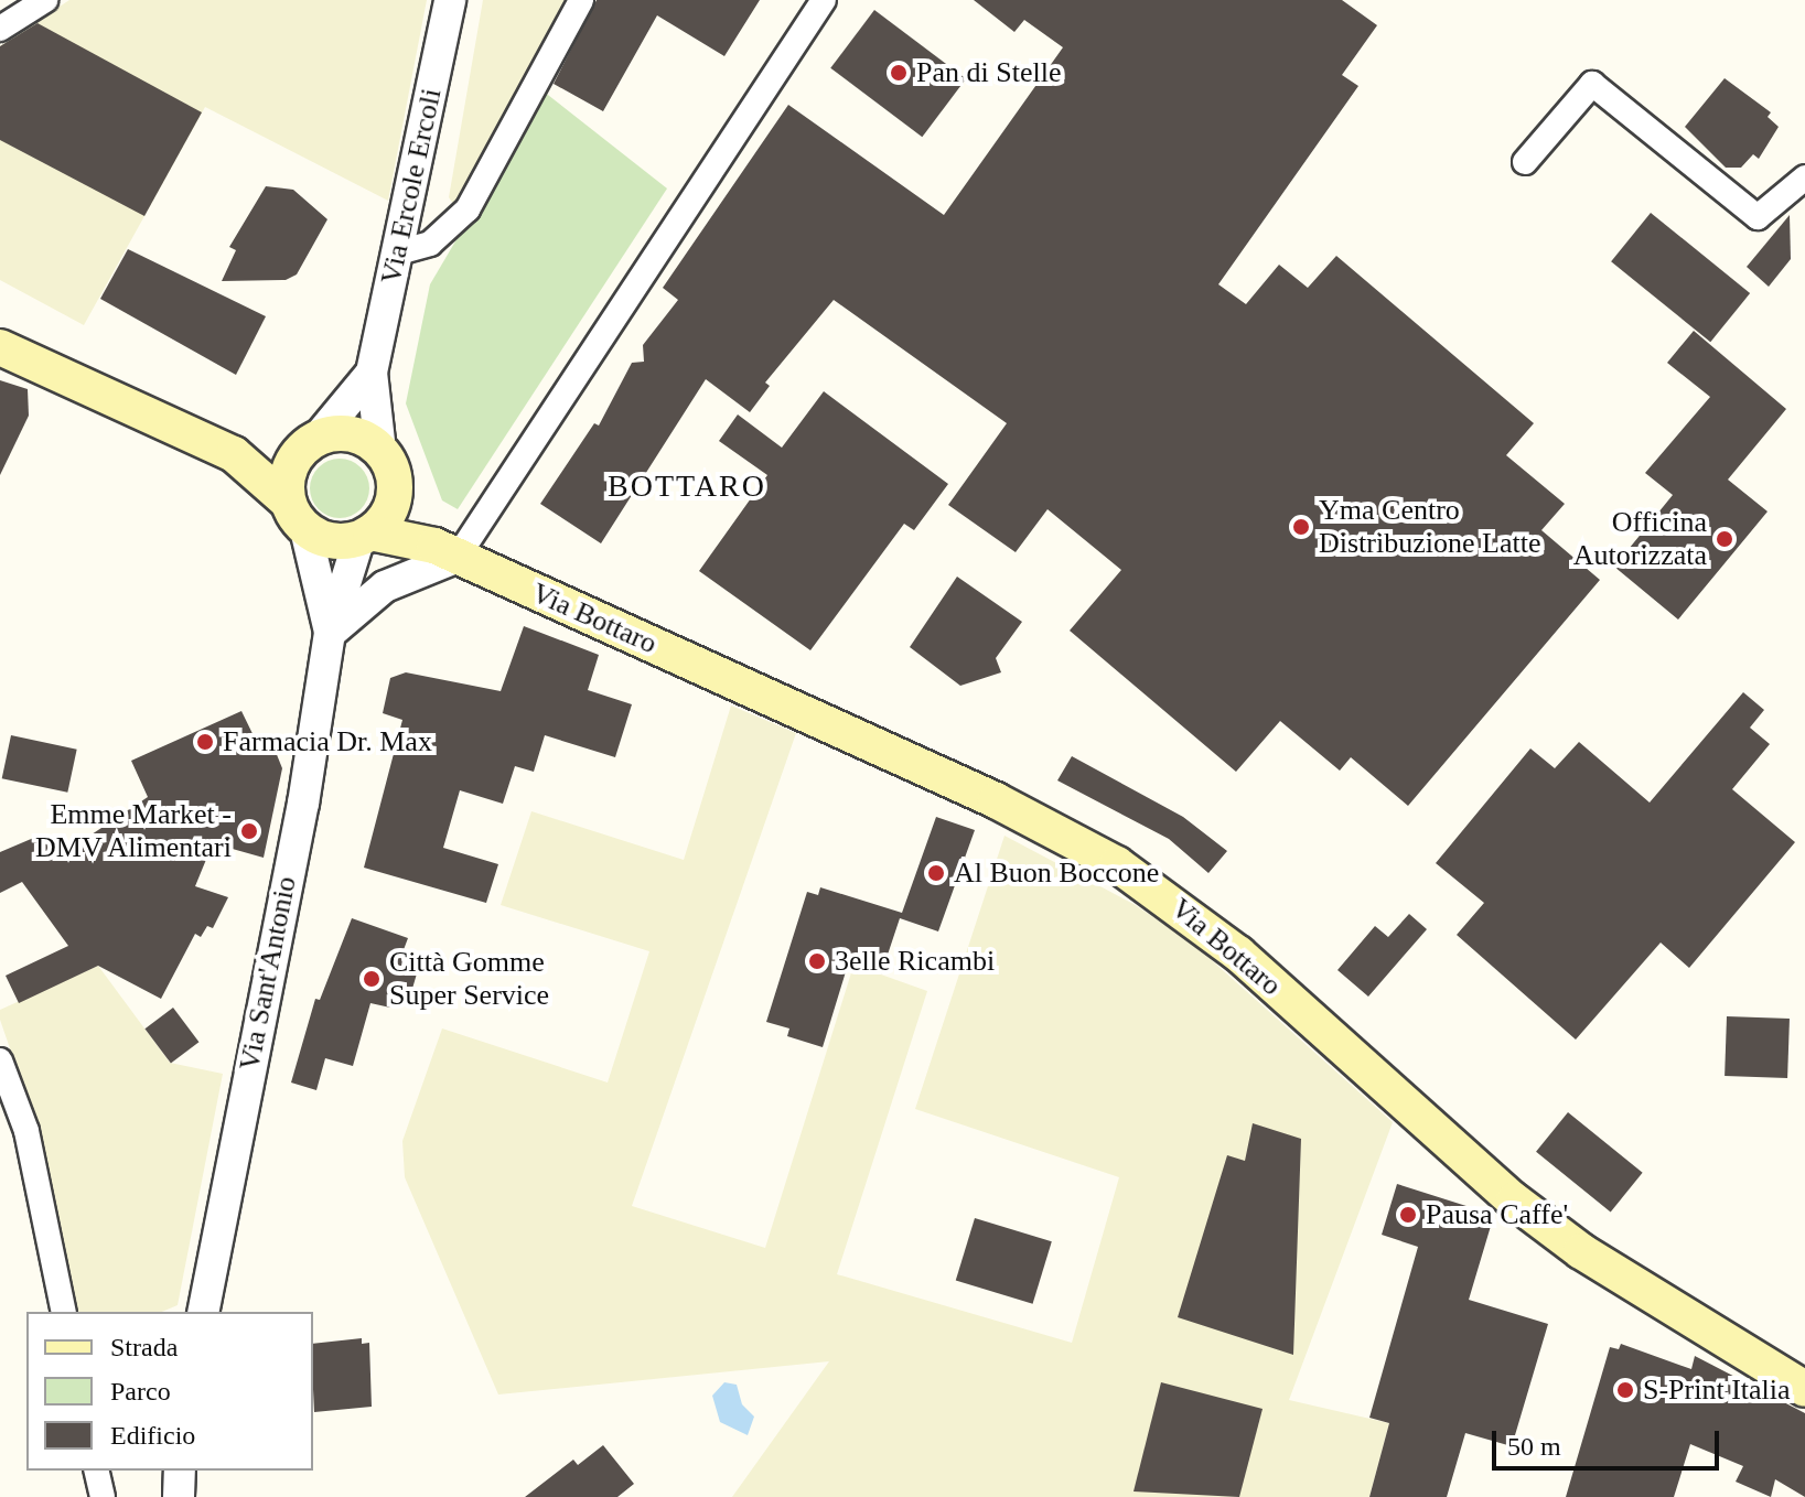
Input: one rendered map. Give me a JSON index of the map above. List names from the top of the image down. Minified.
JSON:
{"streets":{"main road":["Via Bottaro"],"street":["Via Ercole Ercoli","Via Sant'Antonio"]},"crossings":[["Via Ercole Ercoli","Via Bottaro"],["Via Ercole Ercoli","Via Sant'Antonio"],["Via Bottaro","Via Sant'Antonio"]],"districts":["BOTTARO"],"places":["Pan di Stelle","Yma Centro Distribuzione Latte","Officina Autorizzata","Farmacia Dr. Max","Emme Market - DMV Alimentari","Al Buon Boccone","3elle Ricambi","Città Gomme Super Service","Pausa Caffe'","S-Print Italia"],"legend":["Strada","Parco","Edificio"],"scale_bar":"50 m"}
